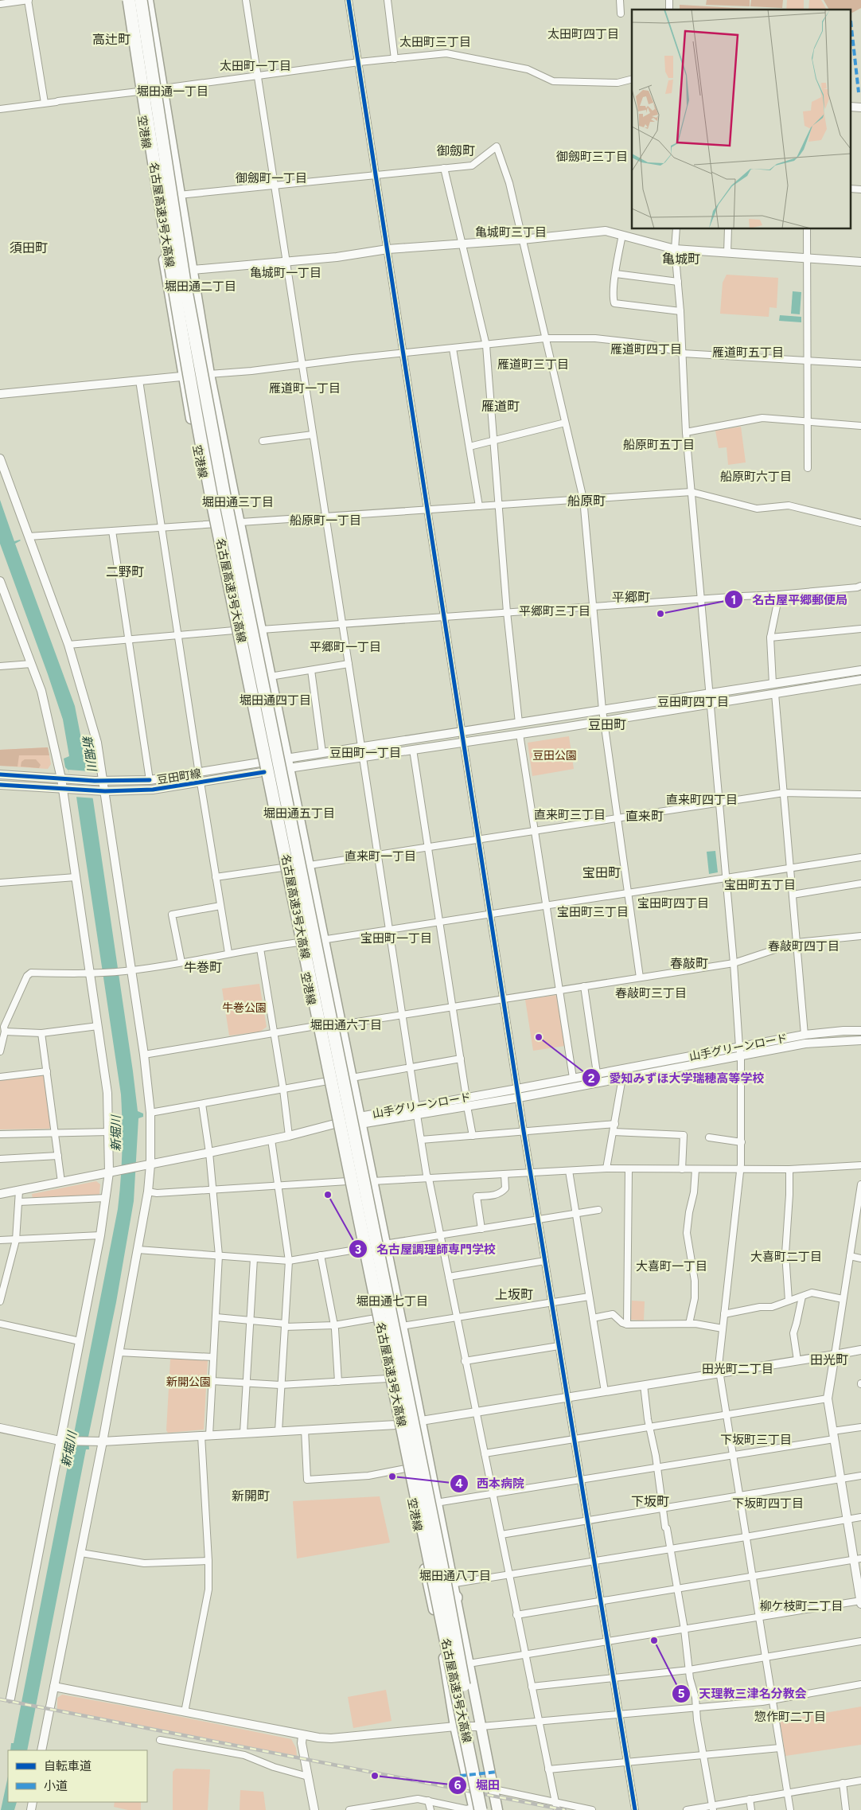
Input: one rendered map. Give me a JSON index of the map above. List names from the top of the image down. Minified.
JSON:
{"streets":{"highway":["名古屋高速3号大高線"],"main road":["空港線"],"street":["豆田町線","山手グリーンロード"]},"crossings":[["空港線","名古屋高速3号大高線"],["空港線","豆田町線"],["空港線","山手グリーンロード"]],"districts":["太田町四丁目","高辻町","太田町三丁目","太田町一丁目","堀田通一丁目","御劔町","御劔町三丁目","御劔町一丁目","亀城町三丁目","須田町","亀城町","亀城町一丁目","堀田通二丁目","雁道町四丁目","雁道町五丁目","雁道町三丁目","雁道町一丁目","雁道町","船原町五丁目","船原町六丁目","船原町","堀田通三丁目","船原町一丁目","二野町","平郷町","平郷町三丁目","平郷町一丁目","堀田通四丁目","豆田町四丁目","豆田町","豆田町一丁目","直来町四丁目","堀田通五丁目","直来町三丁目","直来町","直来町一丁目","宝田町","宝田町五丁目","宝田町四丁目","宝田町三丁目","宝田町一丁目","春敲町四丁目","春敲町","牛巻町","春敲町三丁目","堀田通六丁目","大喜町二丁目","大喜町一丁目","上坂町","堀田通七丁目","田光町","田光町二丁目","下坂町三丁目","新開町","下坂町","下坂町四丁目","堀田通八丁目","柳ケ枝町二丁目","惣作町二丁目"],"water":["新堀川"],"parks":["豆田公園","牛巻公園","新開公園"],"places":["名古屋平郷郵便局","愛知みずほ大学瑞穂高等学校","名古屋調理師専門学校","西本病院","天理教三津名分教会","堀田"],"legend":["自転車道","小道"]}
